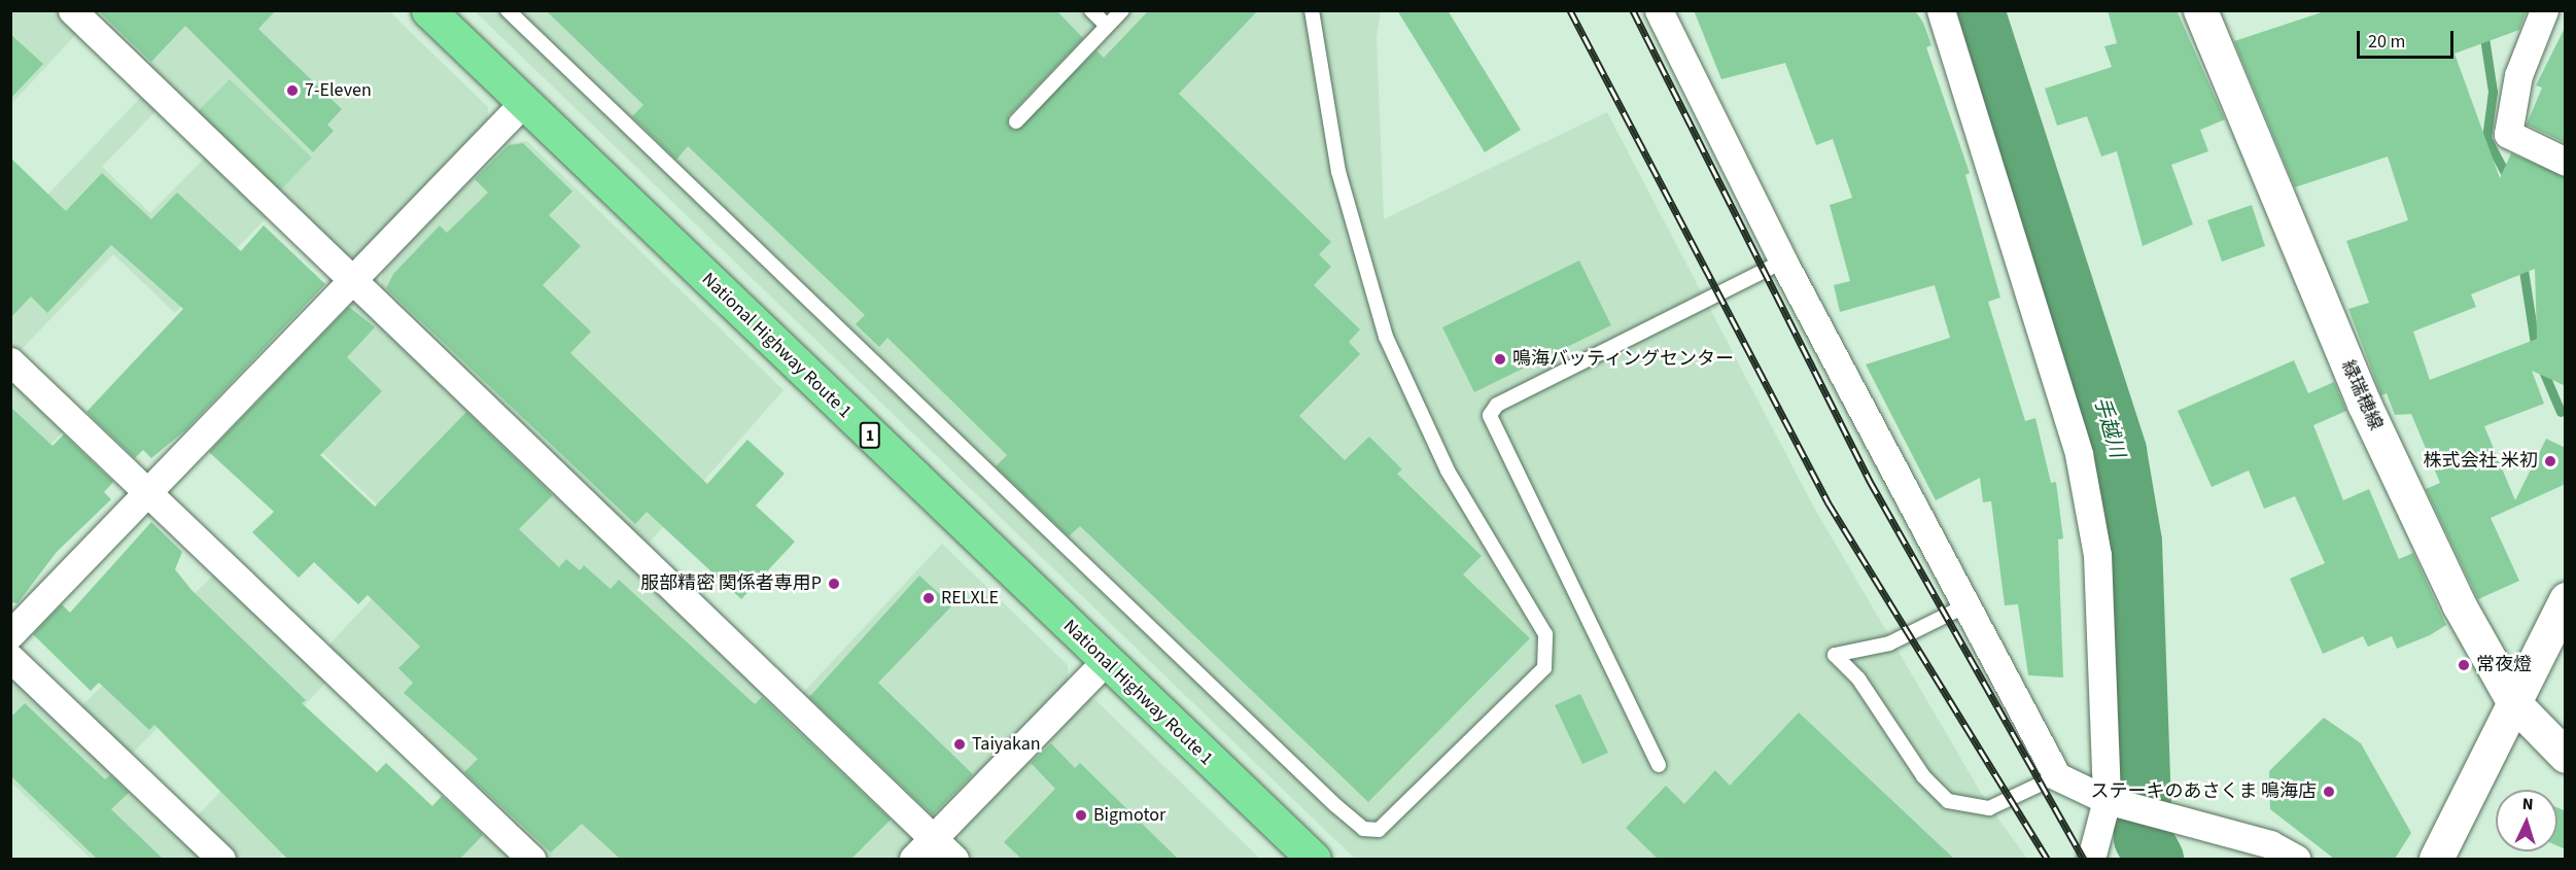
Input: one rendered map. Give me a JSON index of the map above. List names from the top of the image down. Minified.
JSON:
{"streets":{"highway":["National Highway Route 1","1"],"main road":["緑瑞穂線"]},"water":["手越川"],"places":["7-Eleven","鳴海バッティングセンター","株式会社 米初","服部精密 関係者専用P","RELXLE","常夜燈","Taiyakan","ステーキのあさくま 鳴海店","Bigmotor"],"scale_bar":"20 m","north":"top"}
